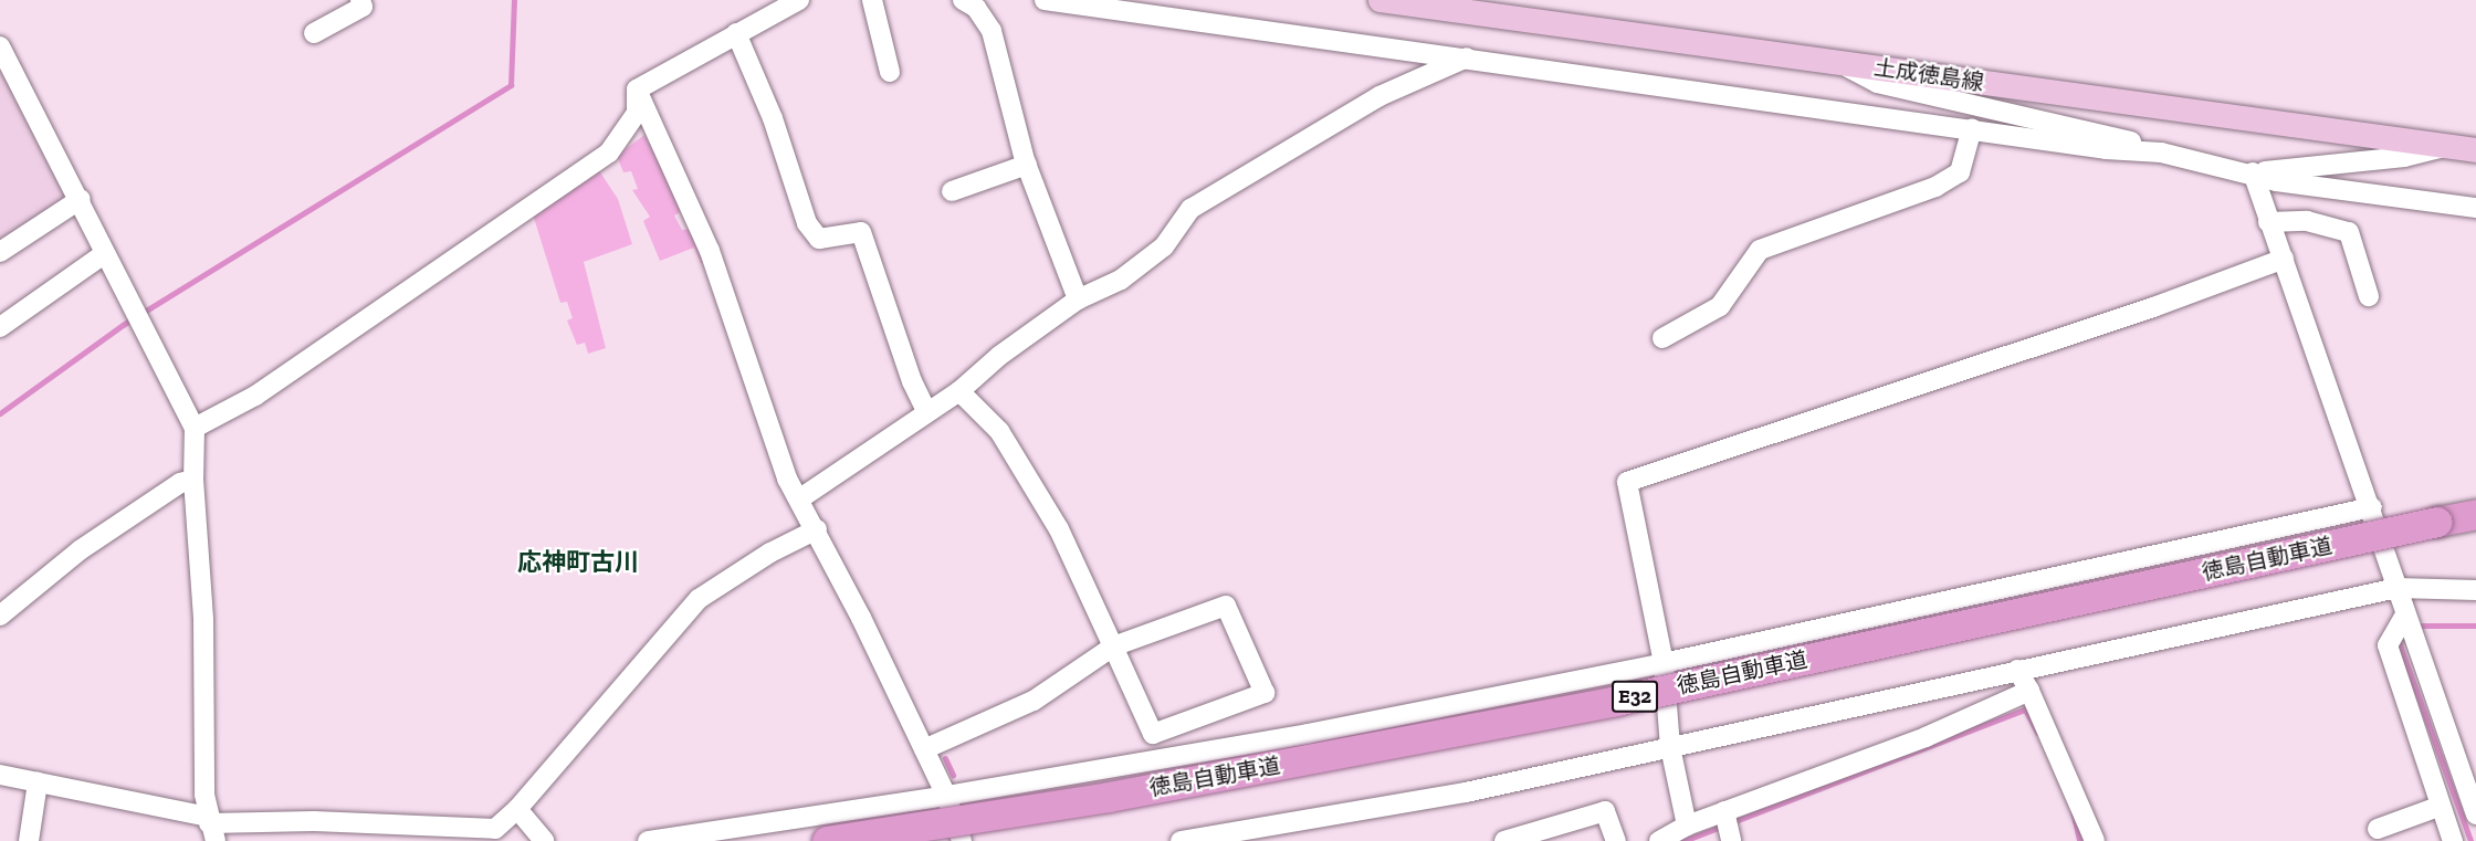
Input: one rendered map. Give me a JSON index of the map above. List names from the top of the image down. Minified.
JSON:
{"streets":{"highway":["徳島自動車道","E32"],"main road":["土成徳島線"]},"districts":["応神町古川"]}
